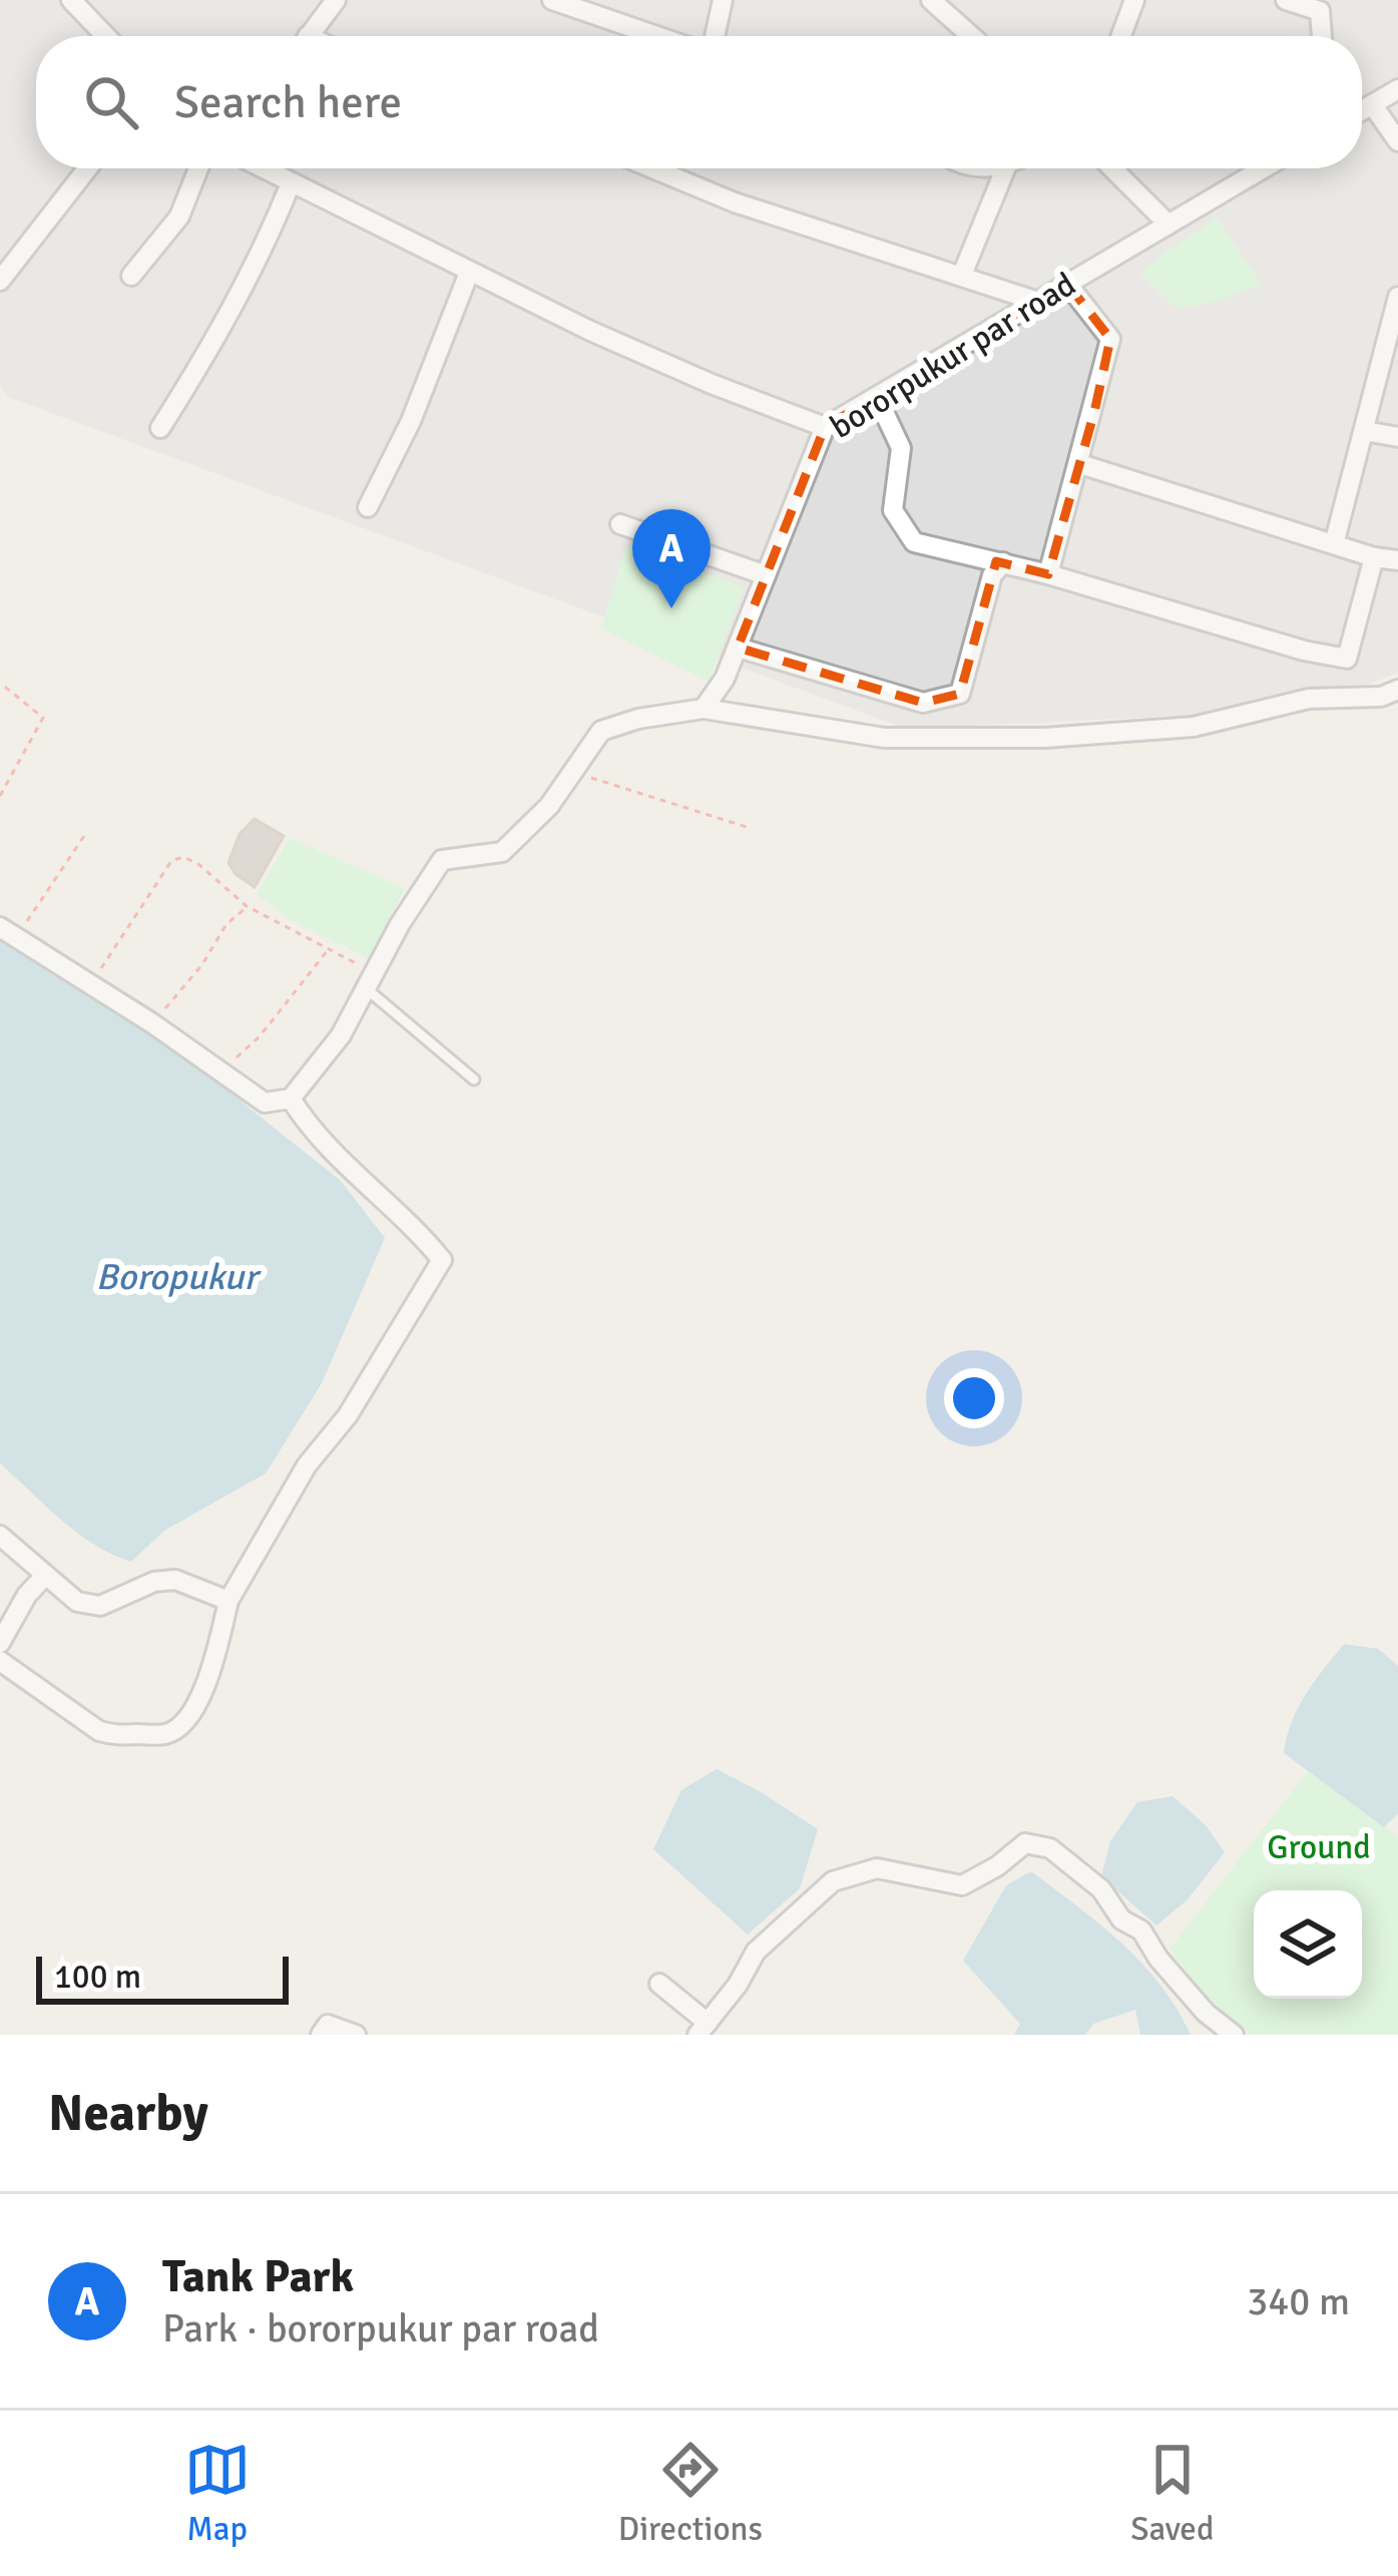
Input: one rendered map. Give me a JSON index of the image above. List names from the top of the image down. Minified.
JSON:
{"streets":{"street":["bororpukur par road"]},"water":["Boropukur"],"parks":["Ground"],"scale_bar":"100 m","page":{"search":"Search here","pins":"A","scale":"100 m","heading":"Nearby","list":[{"mark":"A","name":"Tank Park","note":"Park · bororpukur par road","value":"340 m"}],"nav":["Map","Directions","Saved"]}}
